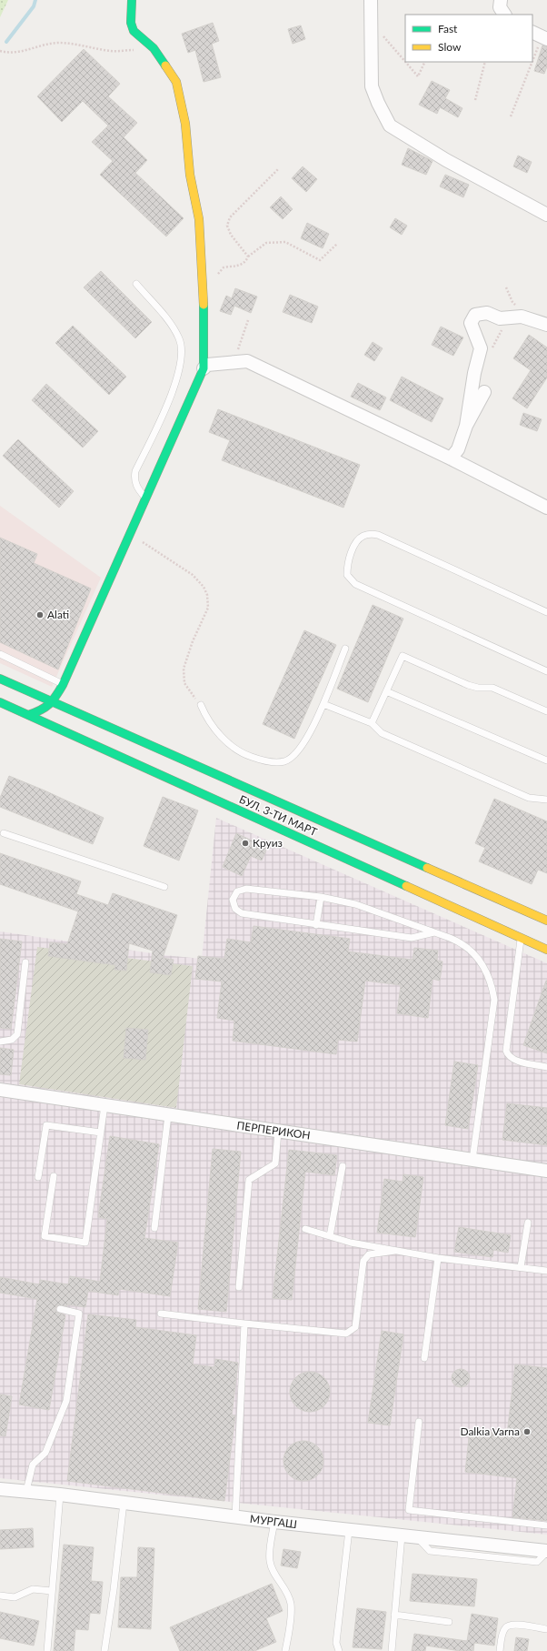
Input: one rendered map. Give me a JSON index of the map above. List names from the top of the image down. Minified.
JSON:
{"streets":{"street":["БУЛ. 3-ТИ МАРТ","ПЕРПЕРИКОН","МУРГАШ"]},"places":["Alati","Круиз","Dalkia Varna"],"legend":["Fast","Slow"]}
